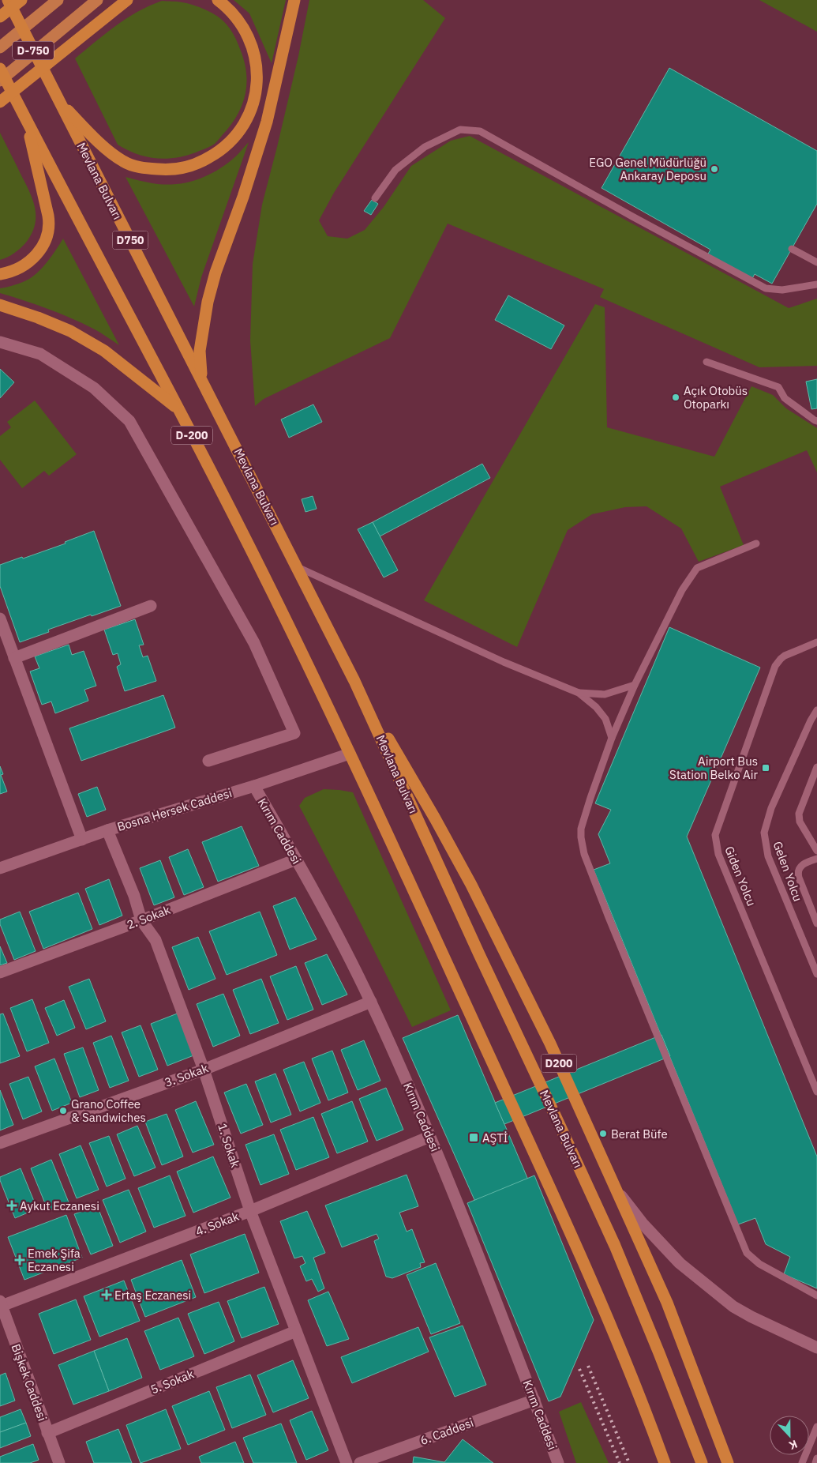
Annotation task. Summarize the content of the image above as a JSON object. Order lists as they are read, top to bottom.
{
  "streets": {
    "highway": [
      "D-750",
      "Mevlana Bulvarı",
      "D750",
      "D-200",
      "D200"
    ],
    "street": [
      "Bosna Hersek Caddesi",
      "Kırım Caddesi",
      "2. Sokak",
      "3. Sokak",
      "1. Sokak",
      "4. Sokak",
      "5. Sokak",
      "Bişkek Caddesi",
      "6. Caddesi"
    ],
    "lane": ["Gelen Yolcu", "Giden Yolcu"]
  },
  "crossings": [
    ["D-750", "Mevlana Bulvarı"],
    ["Mevlana Bulvarı", "D-200"],
    ["Mevlana Bulvarı", "D200"],
    ["D-200", "Bosna Hersek Caddesi"],
    ["Bosna Hersek Caddesi", "Kırım Caddesi"],
    ["Bosna Hersek Caddesi", "1. Sokak"],
    ["Kırım Caddesi", "2. Sokak"],
    ["Kırım Caddesi", "3. Sokak"],
    ["Kırım Caddesi", "4. Sokak"],
    ["Kırım Caddesi", "6. Caddesi"],
    ["2. Sokak", "1. Sokak"],
    ["3. Sokak", "1. Sokak"],
    ["1. Sokak", "4. Sokak"],
    ["1. Sokak", "5. Sokak"],
    ["4. Sokak", "Bişkek Caddesi"],
    ["5. Sokak", "Bişkek Caddesi"]
  ],
  "places": {
    "other": [
      "EGO Genel Müdürlüğü Ankaray Deposu",
      "Açık Otobüs Otoparkı",
      "Grano Coffee & Sandwiches",
      "Berat Büfe"
    ],
    "transit": ["Airport Bus Station Belko Air", "AŞTİ"],
    "health": ["Aykut Eczanesi", "Emek Şifa Eczanesi", "Ertaş Eczanesi"]
  },
  "north": "bottom"
}
